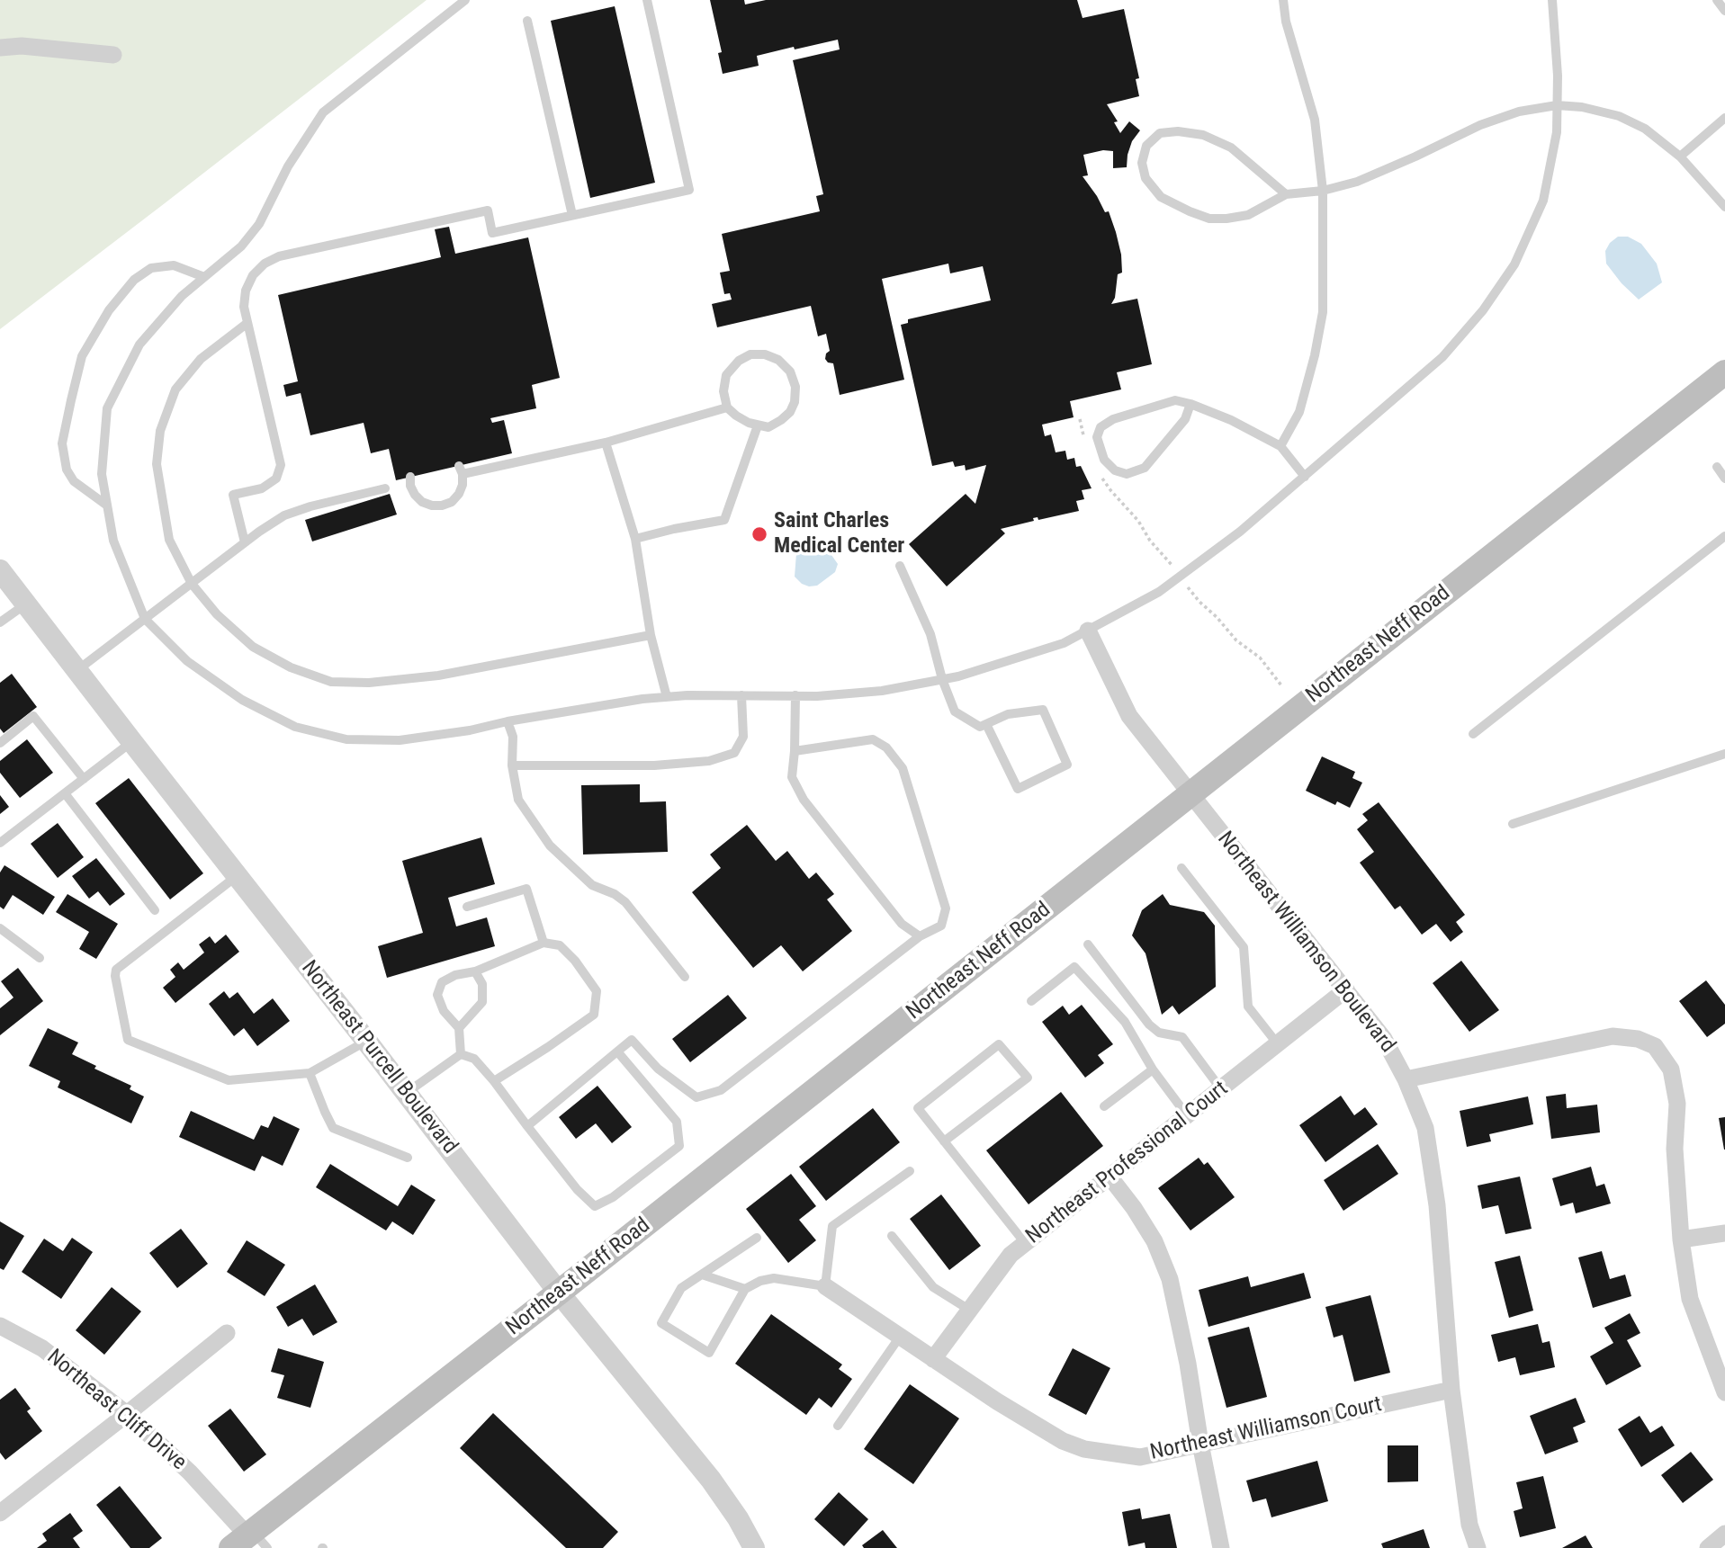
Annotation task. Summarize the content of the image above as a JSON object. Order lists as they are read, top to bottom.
{
  "streets": {
    "main road": ["Northeast Neff Road"],
    "street": [
      "Northeast Williamson Boulevard",
      "Northeast Purcell Boulevard",
      "Northeast Professional Court",
      "Northeast Cliff Drive",
      "Northeast Williamson Court"
    ]
  },
  "crossings": [
    ["Northeast Neff Road", "Northeast Williamson Boulevard"],
    ["Northeast Neff Road", "Northeast Purcell Boulevard"],
    ["Northeast Neff Road", "Northeast Cliff Drive"],
    ["Northeast Williamson Boulevard", "Northeast Professional Court"],
    ["Northeast Williamson Boulevard", "Northeast Williamson Court"],
    ["Northeast Professional Court", "Northeast Williamson Court"]
  ],
  "places": ["Saint Charles Medical Center"]
}
